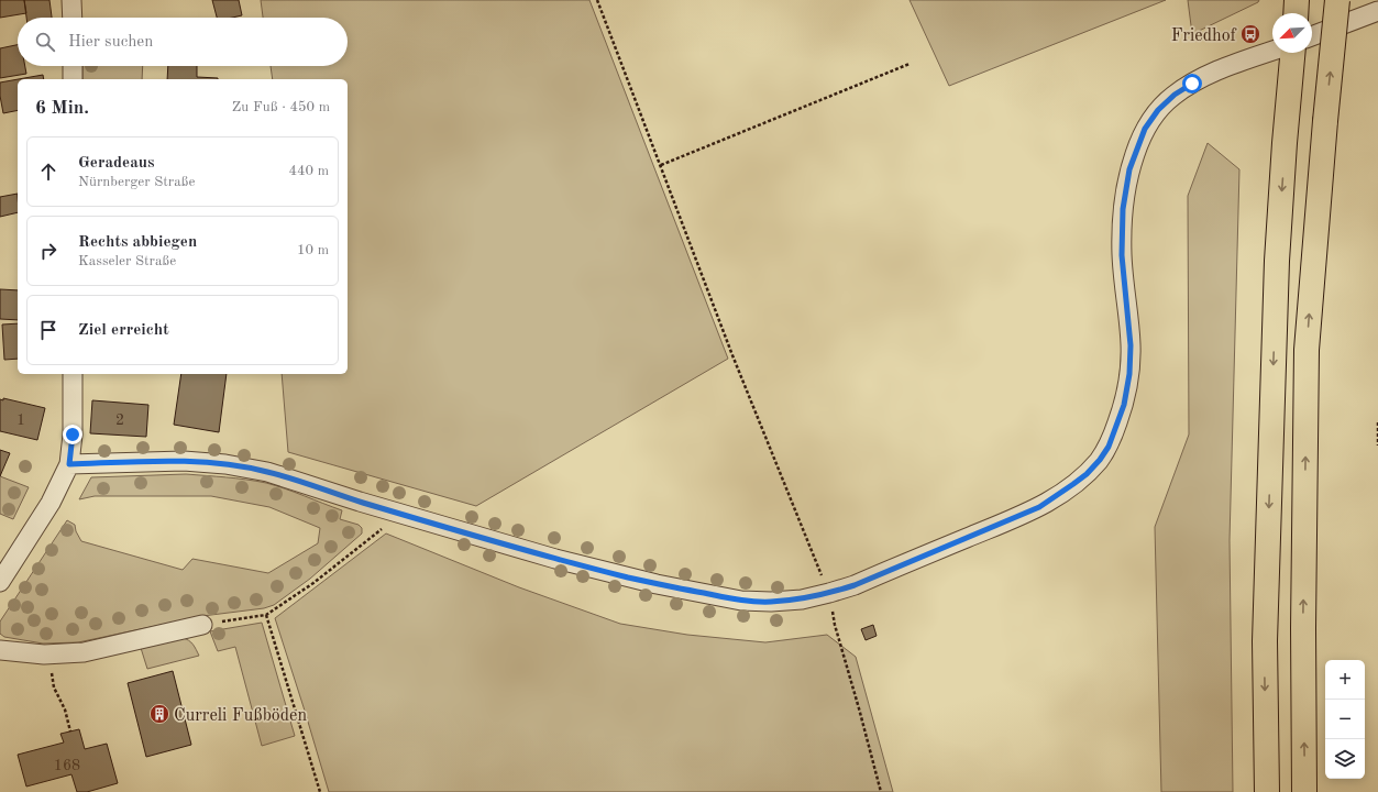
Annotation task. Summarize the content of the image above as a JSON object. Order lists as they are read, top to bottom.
{
  "places": {
    "bus stop": ["Friedhof"],
    "building": ["Curreli Fußböden"]
  },
  "house_numbers": ["1", "2", "168"],
  "north": "bottom left",
  "page": {
    "search": "Hier suchen",
    "heading": ["6 Min.", "Zu Fuß · 450 m"],
    "list": [
      ["Geradeaus", "Nürnberger Straße", "440 m"],
      ["Rechts abbiegen", "Kasseler Straße", "10 m"],
      "Ziel erreicht"
    ],
    "map_buttons": ["+", "−"]
  }
}
